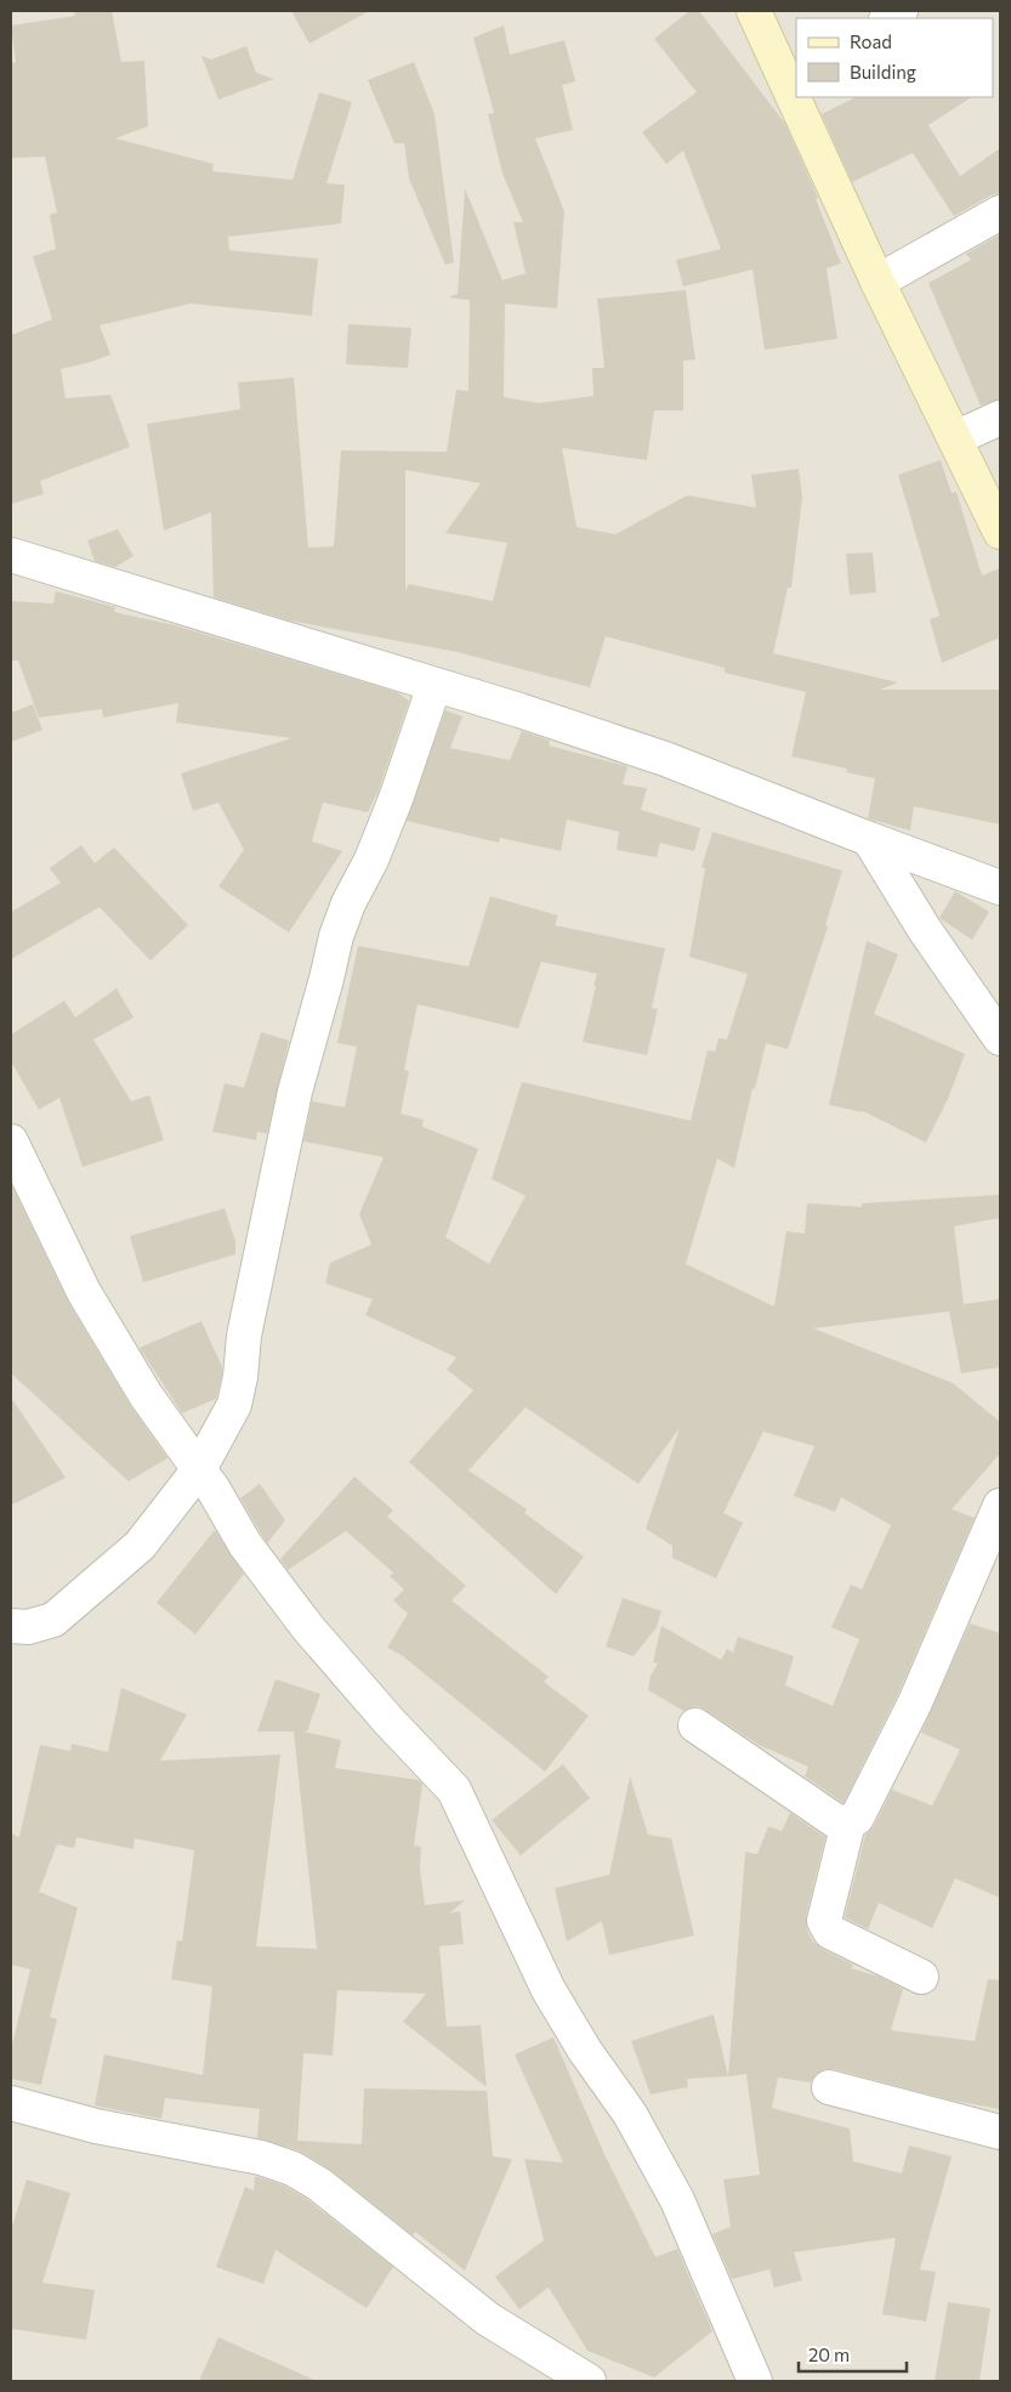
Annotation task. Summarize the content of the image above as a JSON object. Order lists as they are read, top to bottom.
{
  "legend": ["Road", "Building"],
  "scale_bar": "20 m"
}
